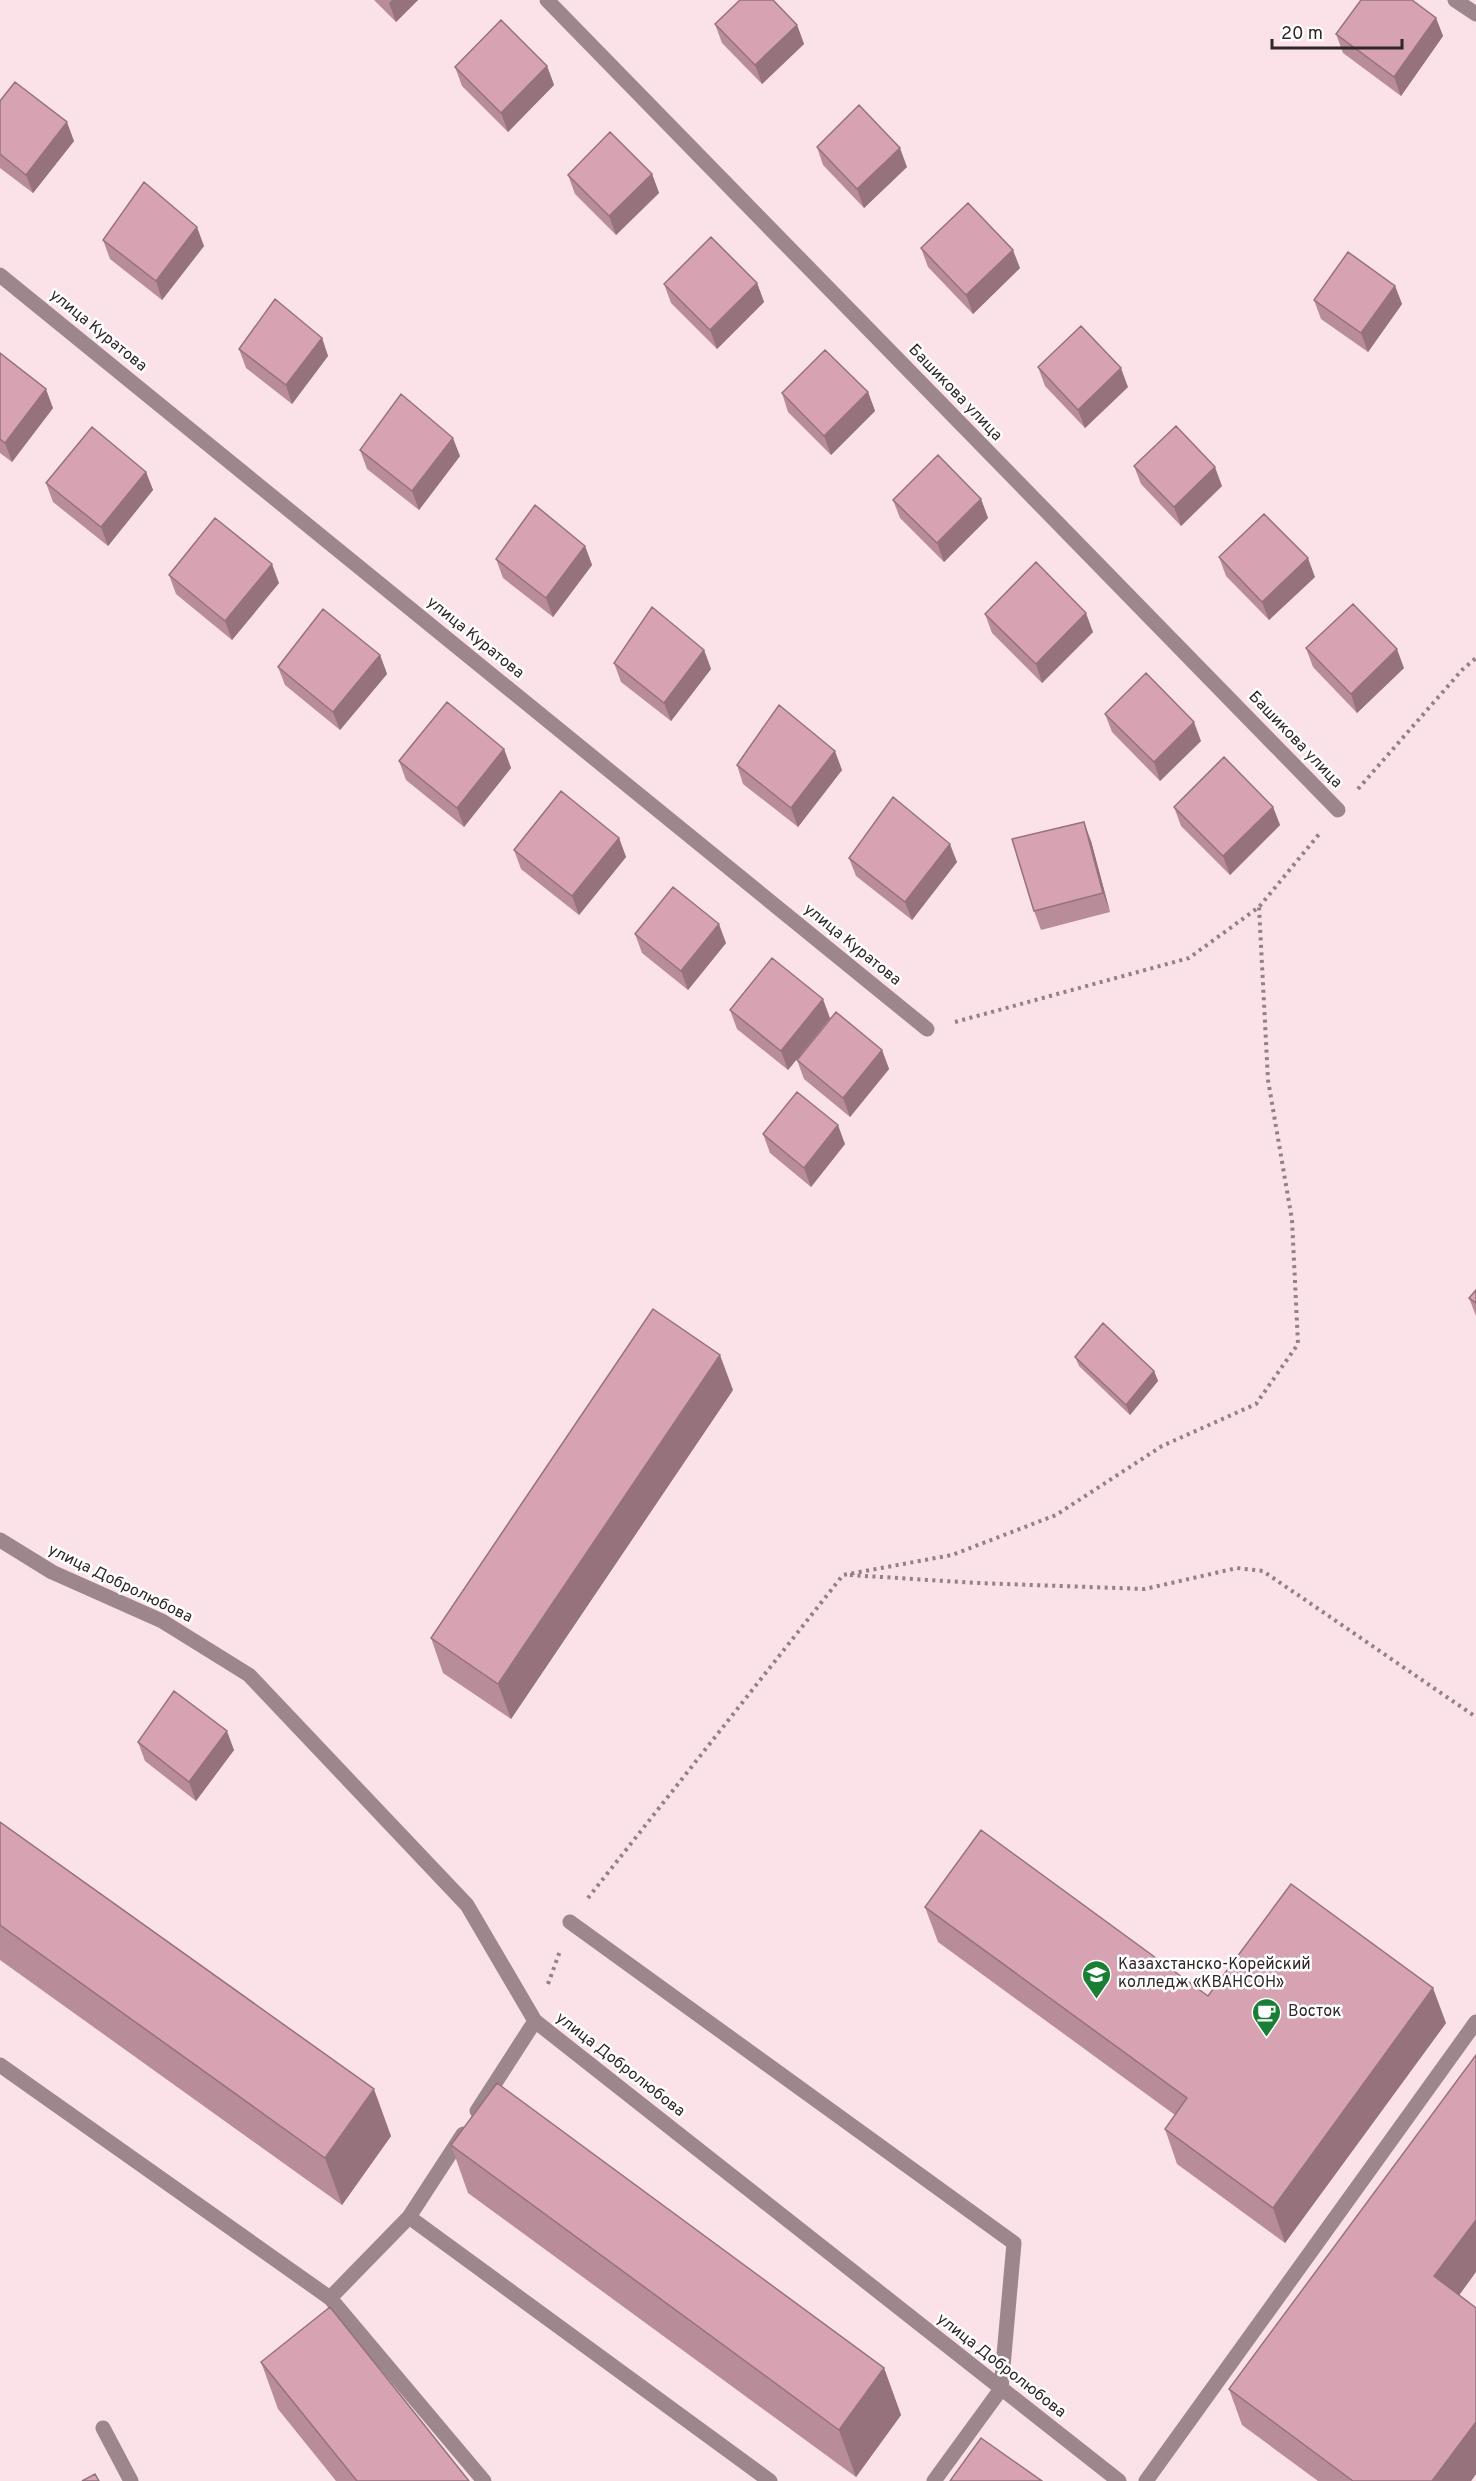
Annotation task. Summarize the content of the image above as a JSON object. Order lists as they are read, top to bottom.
{
  "streets": {
    "street": ["улица Куратова", "Башикова улица", "улица Добролюбова"]
  },
  "places": {
    "school or university": ["Казахстанско-Корейский колледж «КВАНСОН»"],
    "cafe": ["Восток"]
  },
  "scale_bar": "20 m"
}
